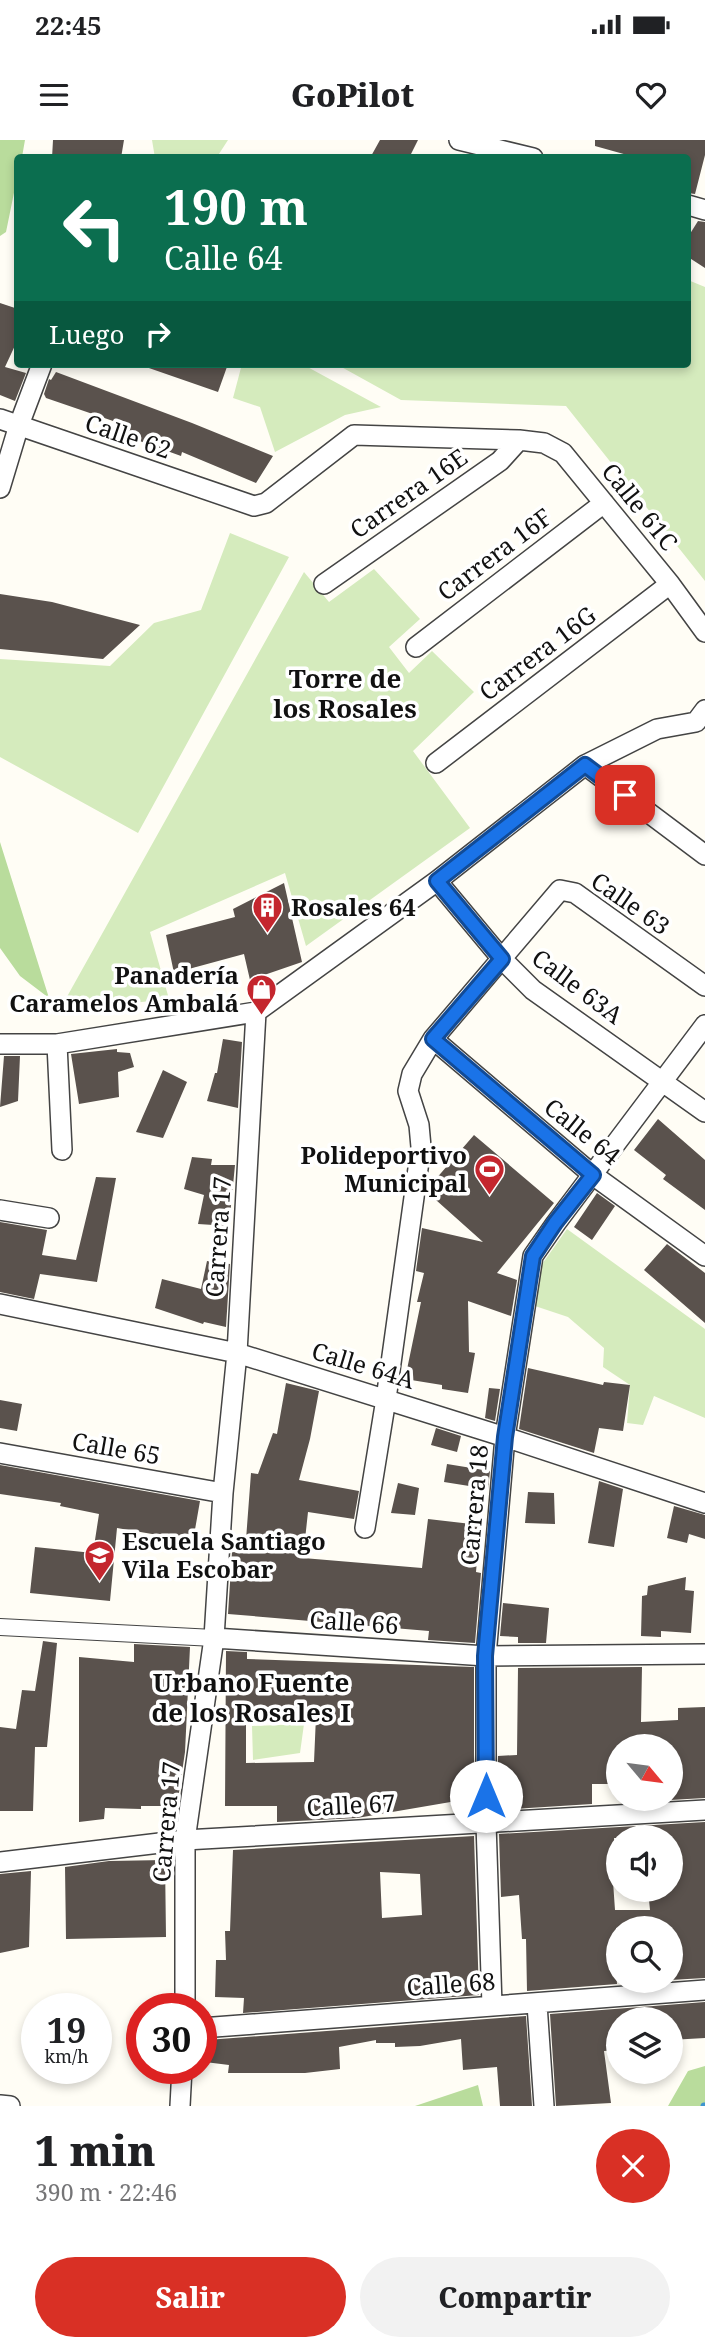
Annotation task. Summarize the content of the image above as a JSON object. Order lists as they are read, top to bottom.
{
  "streets": {
    "street": [
      "Calle 62",
      "Carrera 16E",
      "Calle 61C",
      "Carrera 16F",
      "Carrera 16G",
      "Calle 63",
      "Calle 63A",
      "Calle 64",
      "Carrera 17",
      "Calle 64A",
      "Calle 65",
      "Carrera 18",
      "Calle 66",
      "Calle 67",
      "Calle 68"
    ]
  },
  "crossings": [
    ["Calle 62", "Calle 61C"],
    ["Carrera 16E", "Calle 61C"],
    ["Calle 61C", "Carrera 16F"],
    ["Calle 61C", "Carrera 16G"],
    ["Calle 63", "Calle 63A"],
    ["Calle 63A", "Carrera 18"],
    ["Calle 64", "Carrera 18"],
    ["Carrera 17", "Calle 64A"],
    ["Carrera 17", "Calle 65"],
    ["Carrera 17", "Calle 66"],
    ["Carrera 17", "Calle 67"],
    ["Calle 64A", "Carrera 18"],
    ["Carrera 18", "Calle 66"],
    ["Carrera 18", "Calle 67"],
    ["Carrera 18", "Calle 68"]
  ],
  "districts": ["Torre de los Rosales", "Urbano Fuente de los Rosales I"],
  "places": {
    "building": ["Rosales 64"],
    "shop": ["Panadería Caramelos Ambalá"],
    "sports": ["Polideportivo Municipal"],
    "school or university": ["Escuela Santiago Vila Escobar"]
  },
  "north": "bottom right",
  "page": {
    "status": "22:45",
    "header": "GoPilot",
    "turn": ["190 m", "Calle 64"],
    "then": "Luego",
    "speed": "19 km/h",
    "limit": "30",
    "heading": ["1 min", "390 m · 22:46"],
    "buttons": ["Salir", "Compartir"]
  }
}
